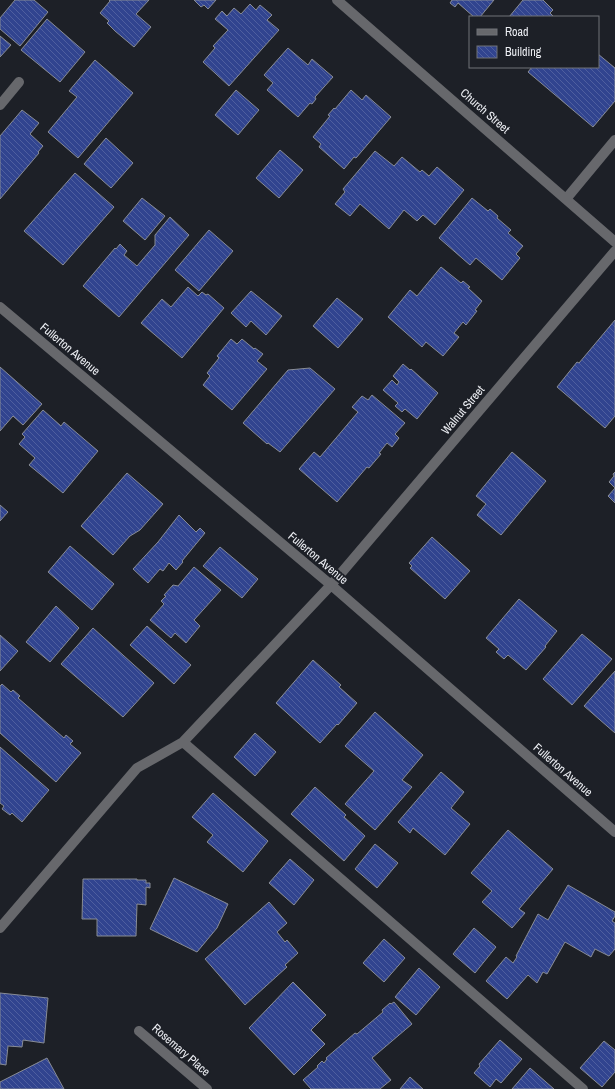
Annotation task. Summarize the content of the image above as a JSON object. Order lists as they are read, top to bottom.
{
  "streets": {
    "street": [
      "Church Street",
      "Fullerton Avenue",
      "Walnut Street",
      "Rosemary Place"
    ]
  },
  "crossings": [
    ["Fullerton Avenue", "Walnut Street"]
  ],
  "legend": ["Road", "Building"]
}
